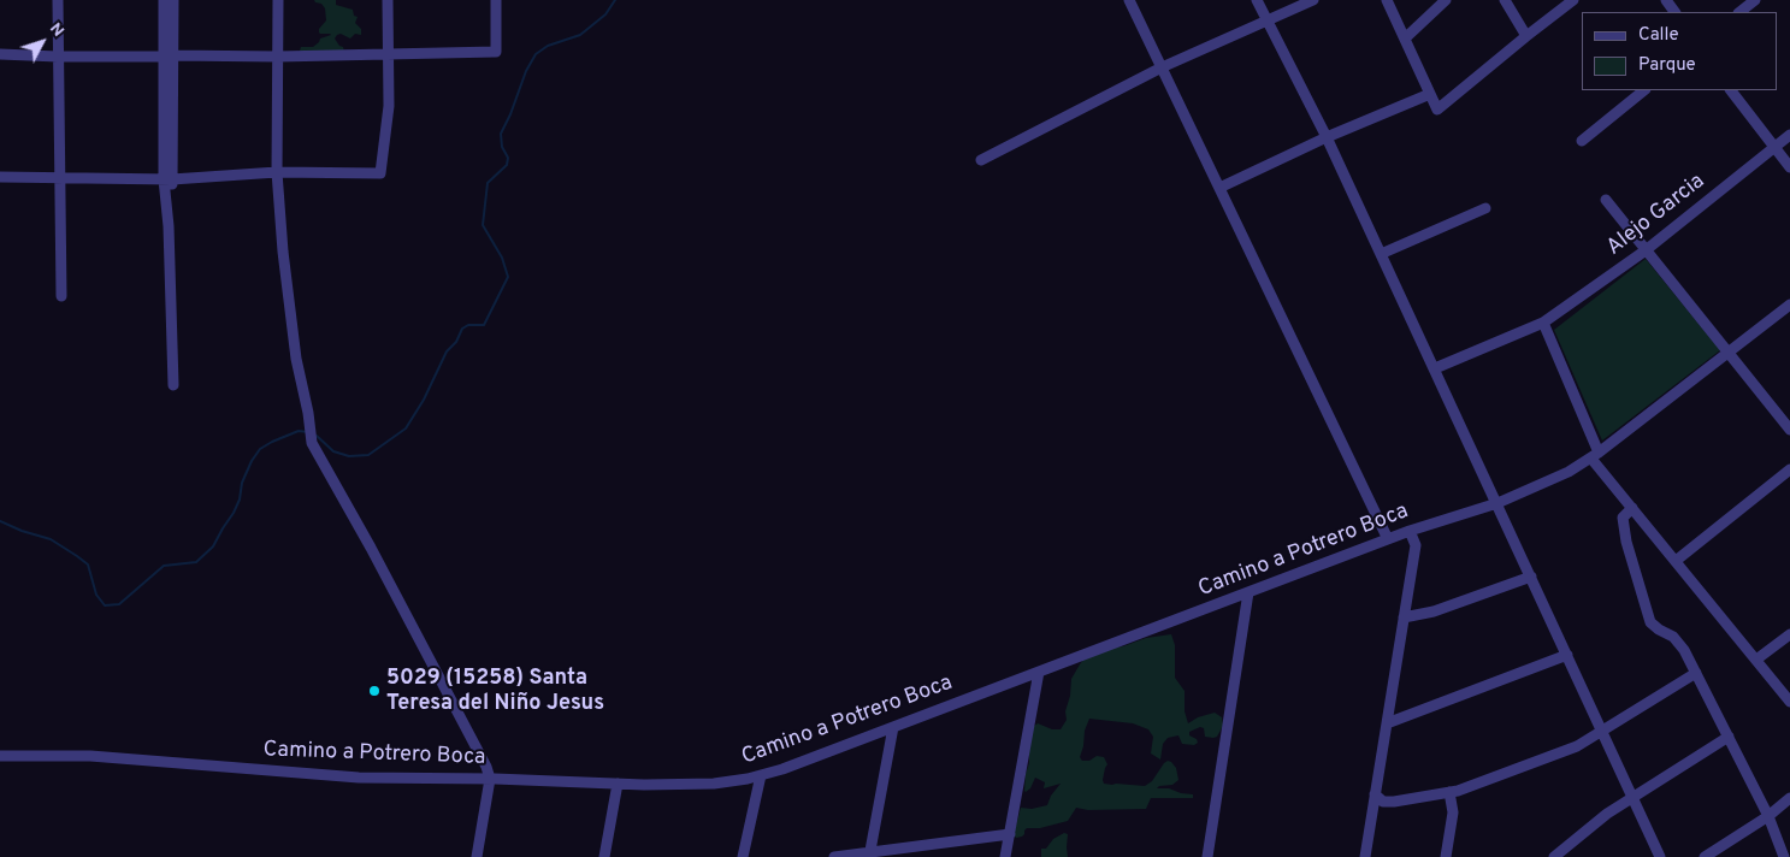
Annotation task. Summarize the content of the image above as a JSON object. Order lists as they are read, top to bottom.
{
  "streets": {
    "street": ["Alejo Garcia", "Camino a Potrero Boca"]
  },
  "places": ["5029 (15258) Santa Teresa del Niño Jesus"],
  "legend": ["Calle", "Parque"],
  "north": "top right"
}
